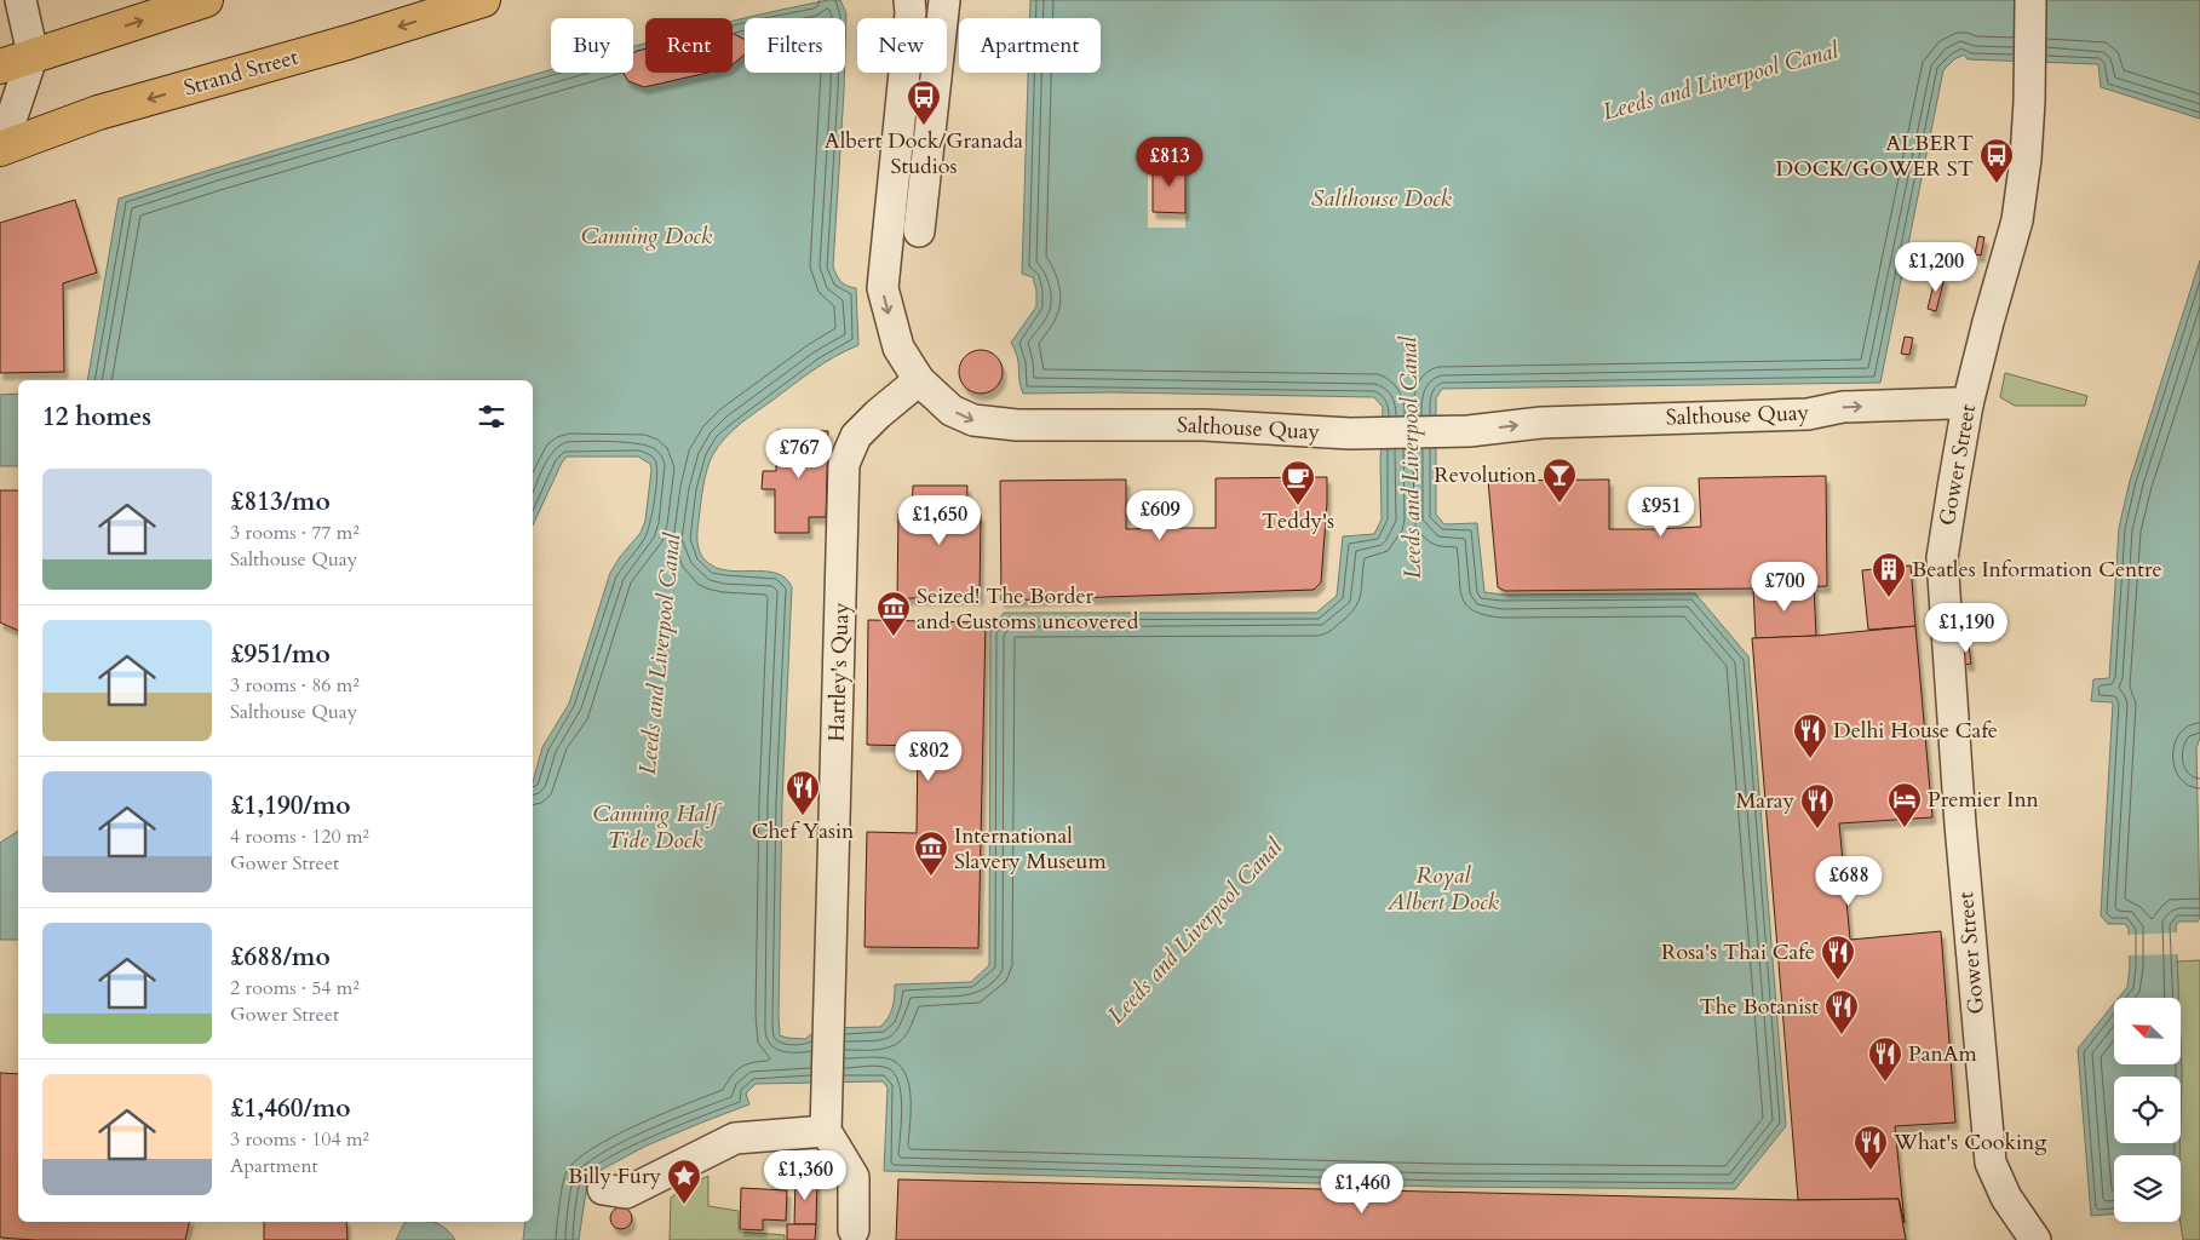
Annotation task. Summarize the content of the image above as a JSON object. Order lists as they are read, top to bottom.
{
  "streets": {
    "highway": ["Strand Street"],
    "street": ["Salthouse Quay", "Gower Street", "Hartley's Quay"]
  },
  "crossings": [
    ["Salthouse Quay", "Gower Street"],
    ["Salthouse Quay", "Hartley's Quay"]
  ],
  "water": [
    "Leeds and Liverpool Canal",
    "Salthouse Dock",
    "Canning Dock",
    "Canning Half Tide Dock",
    "Royal Albert Dock"
  ],
  "places": {
    "bus stop": ["Albert Dock/Granada Studios", "ALBERT DOCK/GOWER ST"],
    "bar": ["Revolution"],
    "cafe": ["Teddy's"],
    "building": ["Beatles Information Centre"],
    "museum": ["Seized! The Border and Customs uncovered", "International Slavery Museum"],
    "restaurant": [
      "Delhi House Cafe",
      "Chef Yasin",
      "Maray",
      "Rosa's Thai Cafe",
      "The Botanist",
      "PanAm",
      "What's Cooking"
    ],
    "hotel": ["Premier Inn"],
    "place": ["Billy Fury"]
  },
  "north": "top left",
  "page": {
    "chip": [
      "Buy",
      "Rent",
      "Filters",
      "New",
      "Apartment"
    ],
    "price": [
      "£813",
      "£1,200",
      "£767",
      "£951",
      "£609",
      "£1,650",
      "£700",
      "£1,190",
      "£802",
      "£688",
      "£1,360",
      "£1,460"
    ],
    "heading": "12 homes",
    "list": [
      {
        "name": "£813/mo",
        "note": "3 rooms · 77 m² · Salthouse Quay"
      },
      {
        "name": "£951/mo",
        "note": "3 rooms · 86 m² · Salthouse Quay"
      },
      {
        "name": "£1,190/mo",
        "note": "4 rooms · 120 m² · Gower Street"
      },
      {
        "name": "£688/mo",
        "note": "2 rooms · 54 m² · Gower Street"
      },
      {
        "name": "£1,460/mo",
        "note": "3 rooms · 104 m² · Apartment"
      }
    ]
  }
}
